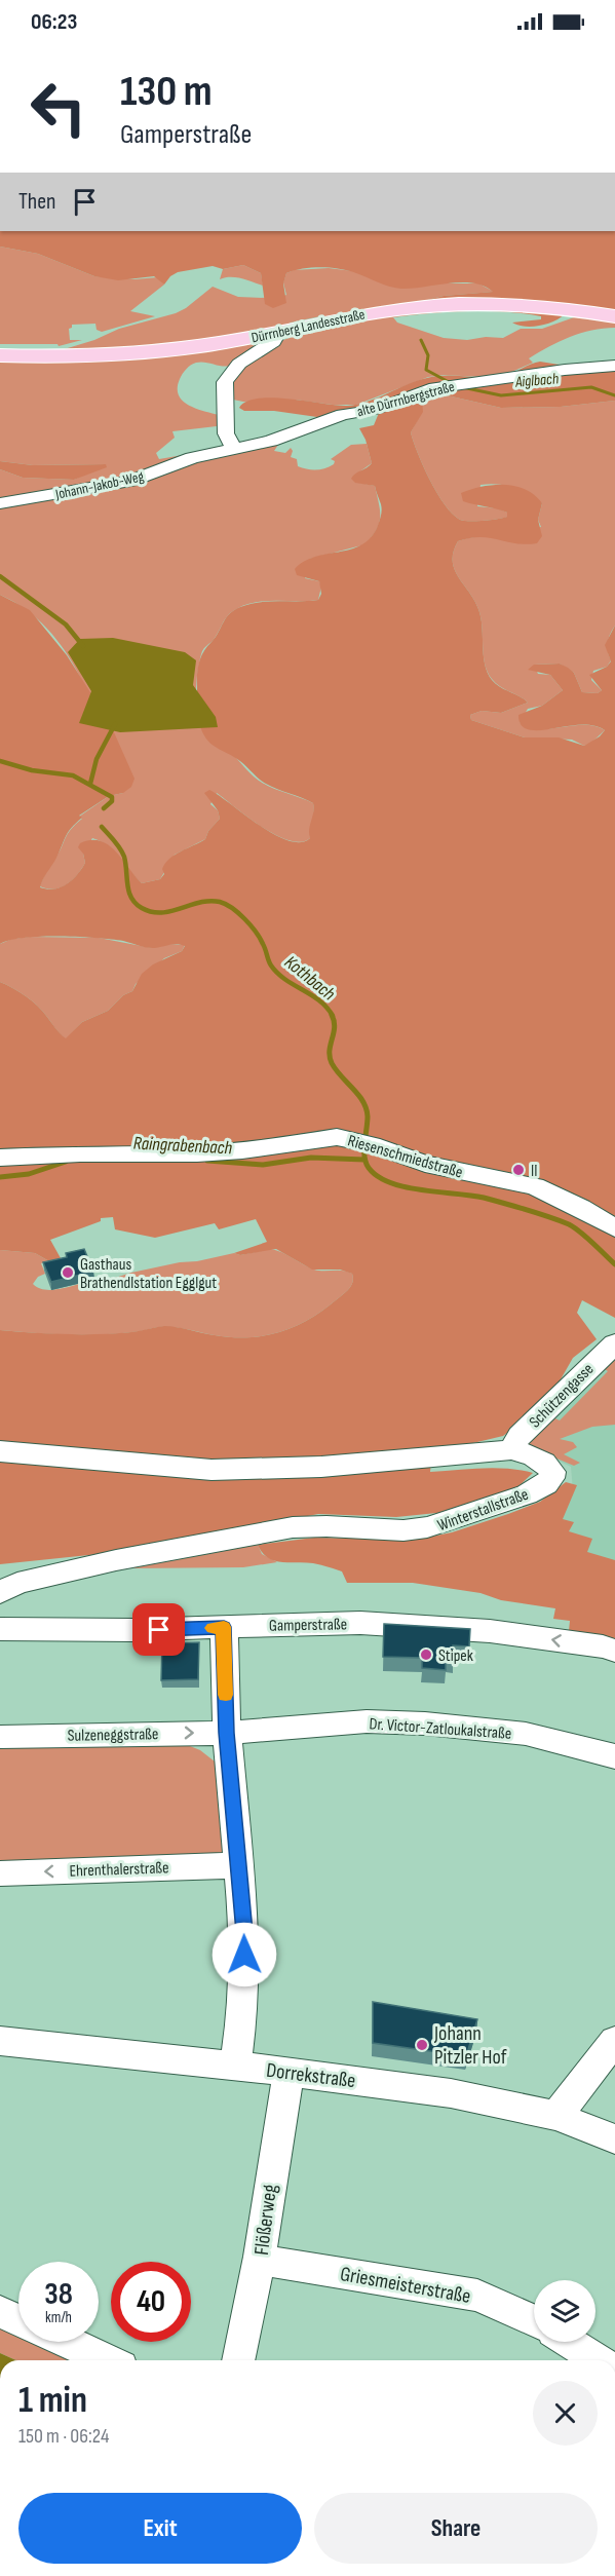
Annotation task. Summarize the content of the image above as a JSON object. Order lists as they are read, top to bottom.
{
  "streets": {
    "main road": ["Dürrnberg Landesstraße"],
    "street": [
      "alte Dürrnbergstraße",
      "Johann-Jakob-Weg",
      "Riesenschmiedstraße",
      "Schützengasse",
      "Winterstallstraße",
      "Gamperstraße",
      "Dr. Victor-Zatloukalstraße",
      "Sulzeneggstraße",
      "Ehrenthalerstraße",
      "Dorrekstraße",
      "Flößerweg",
      "Griesmeisterstraße"
    ]
  },
  "crossings": [
    ["alte Dürrnbergstraße", "Johann-Jakob-Weg"],
    ["Schützengasse", "Winterstallstraße"],
    ["Dr. Victor-Zatloukalstraße", "Sulzeneggstraße"],
    ["Dorrekstraße", "Flößerweg"],
    ["Flößerweg", "Griesmeisterstraße"]
  ],
  "one_way": ["Gamperstraße", "Sulzeneggstraße", "Ehrenthalerstraße"],
  "water": ["Aiglbach", "Kothbach", "Raingrabenbach"],
  "places": [
    "II",
    "Gasthaus Brathendlstation Egglgut",
    "Stipek",
    "Johann Pitzler Hof"
  ],
  "page": {
    "status": "06:23",
    "turn": ["130 m", "Gamperstraße"],
    "then": "Then",
    "speed": "38 km/h",
    "limit": "40",
    "heading": ["1 min", "150 m · 06:24"],
    "buttons": ["Exit", "Share"]
  }
}
